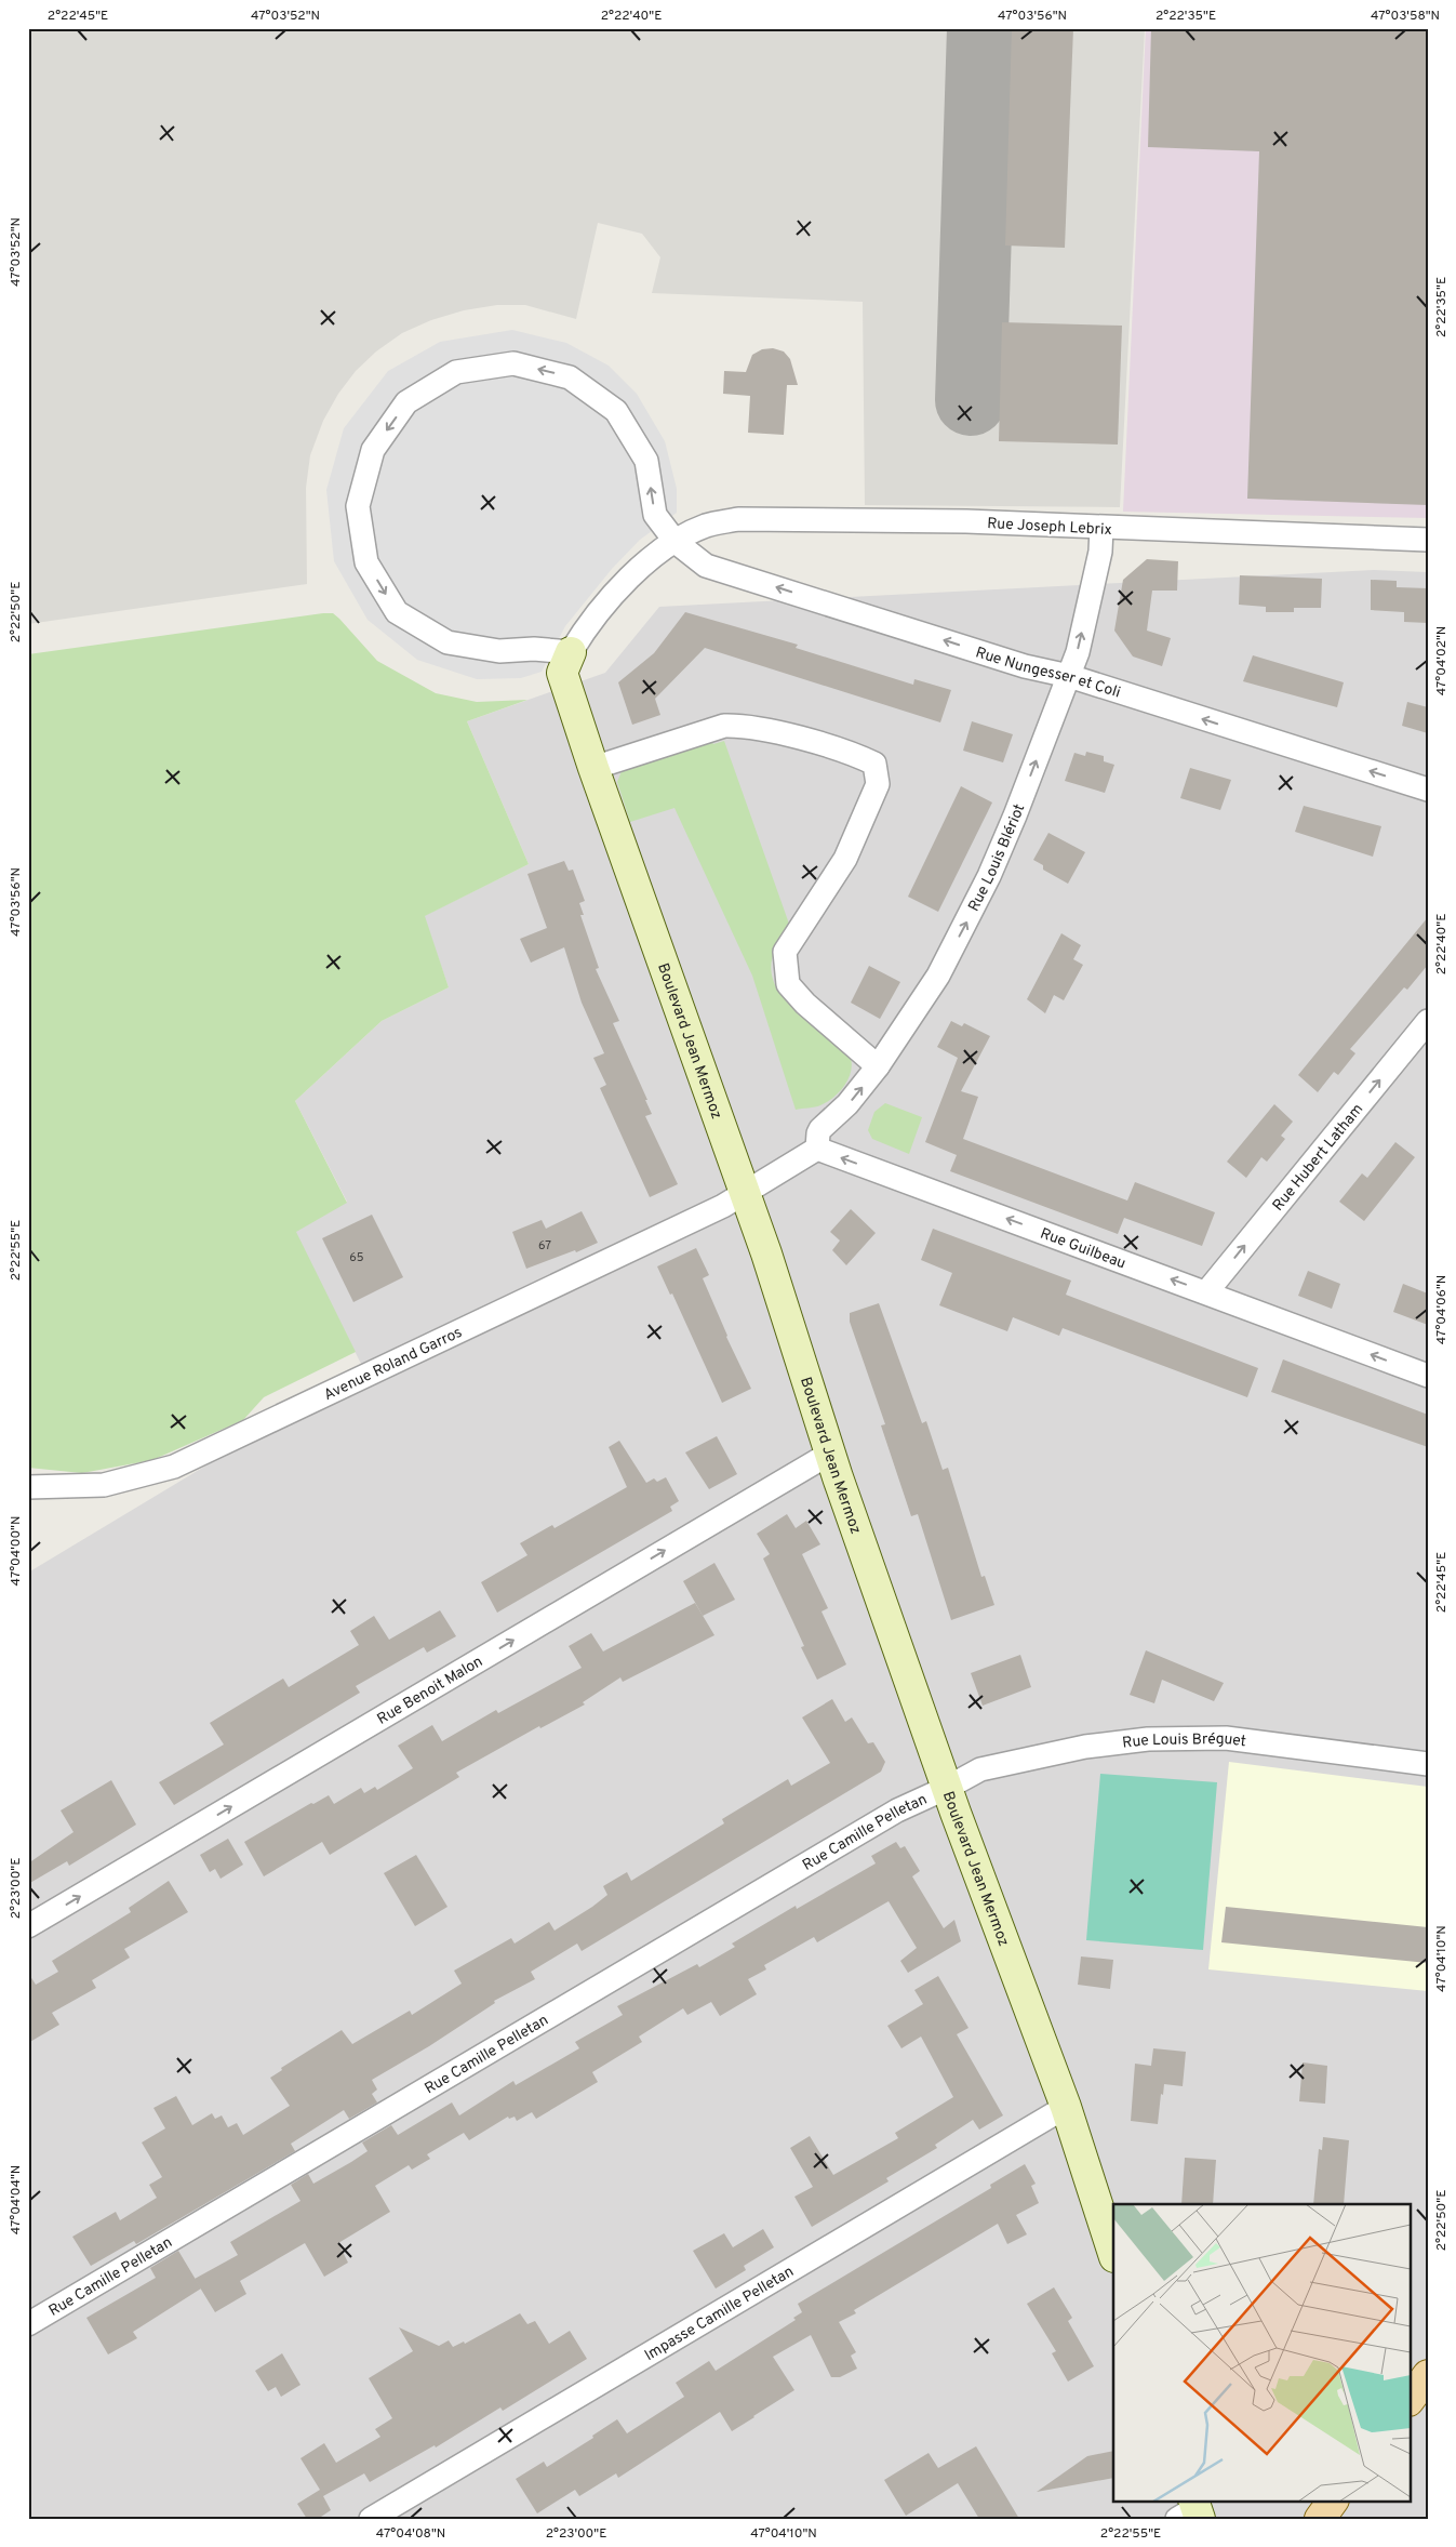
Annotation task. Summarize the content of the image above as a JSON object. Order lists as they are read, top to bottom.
{
  "streets": {
    "street": [
      "Rue Joseph Lebrix",
      "Rue Nungesser et Coli",
      "Rue Louis Blériot",
      "Boulevard Jean Mermoz",
      "Rue Hubert Latham",
      "Rue Guilbeau",
      "Avenue Roland Garros",
      "Rue Benoit Malon",
      "Rue Louis Bréguet",
      "Rue Camille Pelletan",
      "Impasse Camille Pelletan"
    ]
  },
  "crossings": [
    ["Rue Joseph Lebrix", "Rue Nungesser et Coli"],
    ["Rue Joseph Lebrix", "Rue Louis Blériot"],
    ["Rue Joseph Lebrix", "Boulevard Jean Mermoz"],
    ["Rue Nungesser et Coli", "Rue Louis Blériot"],
    ["Rue Nungesser et Coli", "Boulevard Jean Mermoz"],
    ["Rue Louis Blériot", "Rue Guilbeau"],
    ["Boulevard Jean Mermoz", "Avenue Roland Garros"],
    ["Boulevard Jean Mermoz", "Rue Benoit Malon"],
    ["Boulevard Jean Mermoz", "Rue Louis Bréguet"],
    ["Boulevard Jean Mermoz", "Rue Camille Pelletan"],
    ["Boulevard Jean Mermoz", "Impasse Camille Pelletan"],
    ["Rue Hubert Latham", "Rue Guilbeau"],
    ["Rue Louis Bréguet", "Rue Camille Pelletan"]
  ],
  "one_way": [
    "Rue Louis Blériot",
    "Rue Hubert Latham",
    "Rue Guilbeau",
    "Rue Benoit Malon"
  ],
  "house_numbers": ["67", "65"],
  "coordinates": [
    "2°22'45\"E",
    "47°03'52\"N",
    "2°22'40\"E",
    "47°03'56\"N",
    "2°22'35\"E",
    "47°03'58\"N",
    "2°22'50\"E",
    "47°04'02\"N",
    "2°22'55\"E",
    "47°04'06\"N",
    "47°04'00\"N",
    "2°23'00\"E",
    "47°04'10\"N",
    "47°04'04\"N",
    "47°04'08\"N"
  ]
}
